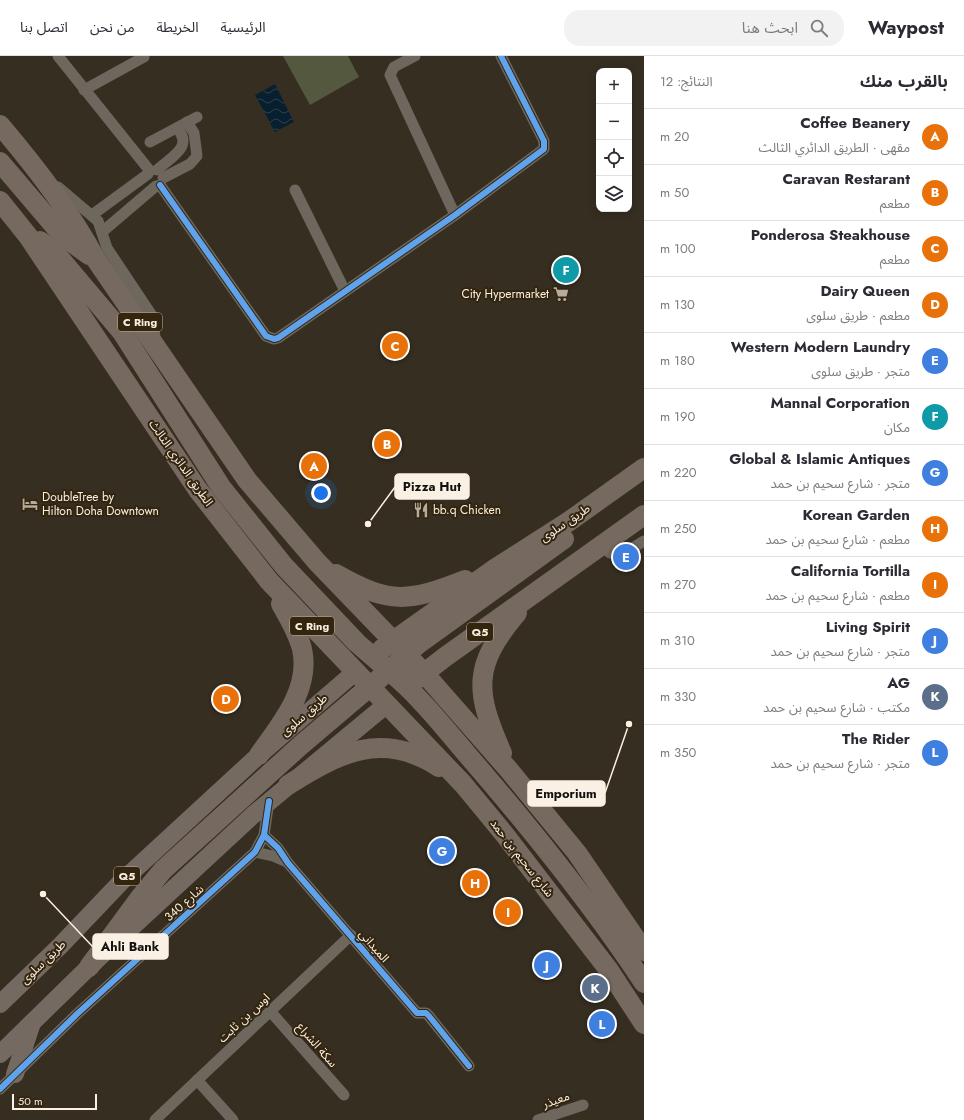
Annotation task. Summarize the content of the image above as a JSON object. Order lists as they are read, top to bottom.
{
  "streets": {
    "highway": [
      "C Ring",
      "الطريق الدائري الثالث",
      "طريق سلوى",
      "Q5",
      "شارع سحيم بن حمد"
    ],
    "street": [
      "شارع 340",
      "الميداني",
      "اوس بن ثابت",
      "سكة الشراع",
      "معيذر"
    ]
  },
  "crossings": [
    ["C Ring", "طريق سلوى"],
    ["C Ring", "Q5"],
    ["الطريق الدائري الثالث", "طريق سلوى"],
    ["الطريق الدائري الثالث", "Q5"],
    ["الطريق الدائري الثالث", "شارع سحيم بن حمد"],
    ["Q5", "شارع سحيم بن حمد"],
    ["Q5", "شارع 340"],
    ["شارع 340", "الميداني"],
    ["الميداني", "اوس بن ثابت"],
    ["اوس بن ثابت", "سكة الشراع"]
  ],
  "places": {
    "supermarket": ["City Hypermarket"],
    "hotel": ["DoubleTree by Hilton Doha Downtown"],
    "restaurant": ["bb.q Chicken"],
    "other": ["Pizza Hut", "Emporium", "Ahli Bank"]
  },
  "scale_bar": "50 m",
  "page": {
    "header": "Waypost",
    "search": "ابحث هنا",
    "nav": [
      "الرئيسية",
      "الخريطة",
      "من نحن",
      "اتصل بنا"
    ],
    "heading": ["بالقرب منك", "النتائج: 12"],
    "map_buttons": ["+", "−"],
    "list": [
      {
        "mark": "A",
        "name": "Coffee Beanery",
        "note": "مقهى · الطريق الدائري الثالث",
        "value": "20 m"
      },
      {
        "mark": "B",
        "name": "Caravan Restarant",
        "note": "مطعم",
        "value": "50 m"
      },
      {
        "mark": "C",
        "name": "Ponderosa Steakhouse",
        "note": "مطعم",
        "value": "100 m"
      },
      {
        "mark": "D",
        "name": "Dairy Queen",
        "note": "مطعم · طريق سلوى",
        "value": "130 m"
      },
      {
        "mark": "E",
        "name": "Western Modern Laundry",
        "note": "متجر · طريق سلوى",
        "value": "180 m"
      },
      {
        "mark": "F",
        "name": "Mannal Corporation",
        "note": "مكان",
        "value": "190 m"
      },
      {
        "mark": "G",
        "name": "Global & Islamic Antiques",
        "note": "متجر · شارع سحيم بن حمد",
        "value": "220 m"
      },
      {
        "mark": "H",
        "name": "Korean Garden",
        "note": "مطعم · شارع سحيم بن حمد",
        "value": "250 m"
      },
      {
        "mark": "I",
        "name": "California Tortilla",
        "note": "مطعم · شارع سحيم بن حمد",
        "value": "270 m"
      },
      {
        "mark": "J",
        "name": "Living Spirit",
        "note": "متجر · شارع سحيم بن حمد",
        "value": "310 m"
      },
      {
        "mark": "K",
        "name": "AG",
        "note": "مكتب · شارع سحيم بن حمد",
        "value": "330 m"
      },
      {
        "mark": "L",
        "name": "The Rider",
        "note": "متجر · شارع سحيم بن حمد",
        "value": "350 m"
      }
    ],
    "pins": [
      "F",
      "C",
      "B",
      "A",
      "E",
      "D",
      "G",
      "H",
      "I",
      "J",
      "K",
      "L"
    ],
    "scale": "50 m"
  }
}
